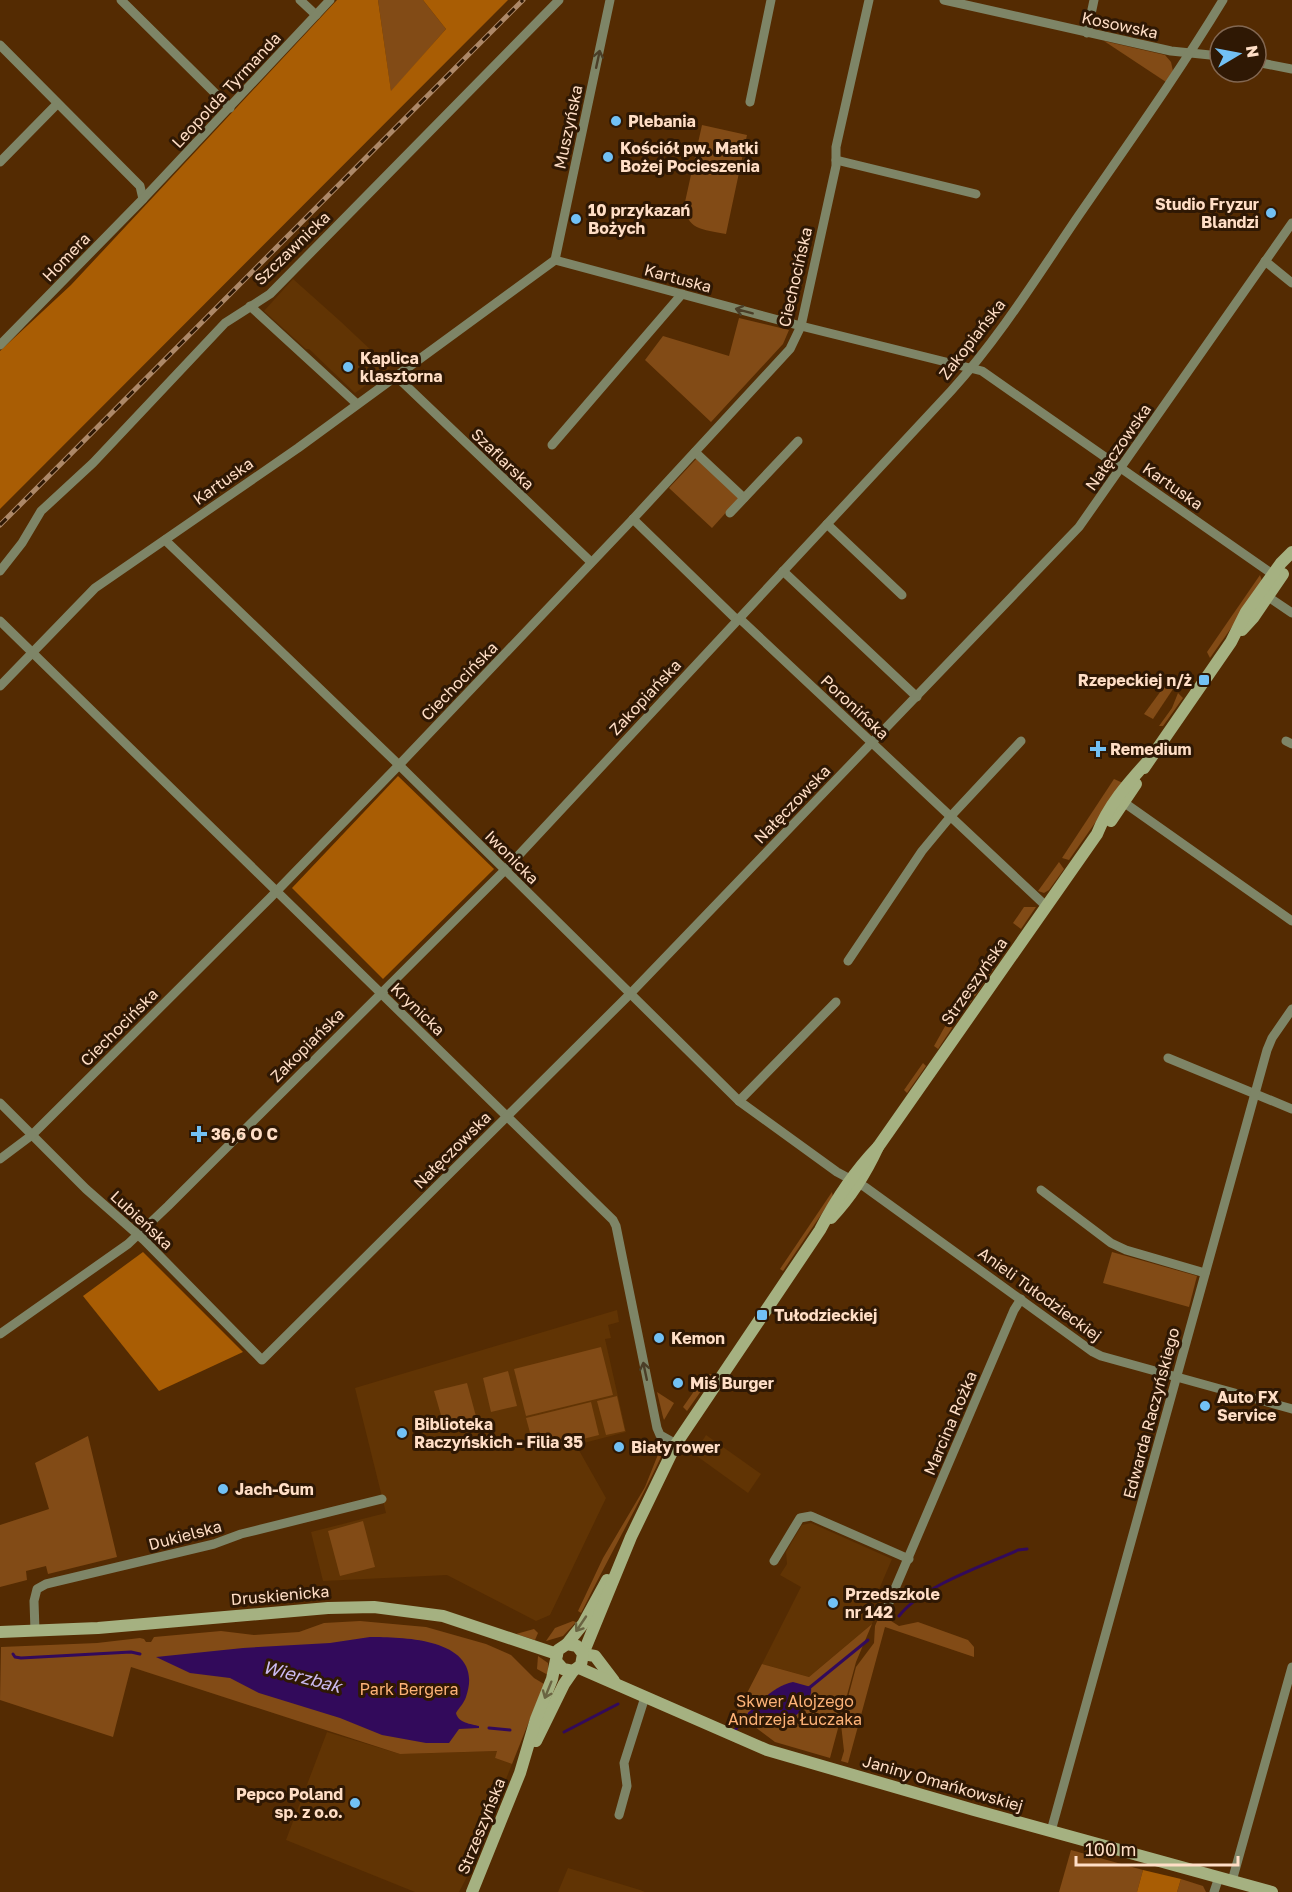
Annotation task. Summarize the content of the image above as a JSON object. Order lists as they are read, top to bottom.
{
  "streets": {
    "street": [
      "Kosowska",
      "Leopolda Tyrmanda",
      "Muszyńska",
      "Szczawnicka",
      "Homera",
      "Ciechocińska",
      "Kartuska",
      "Zakopiańska",
      "Nałęczowska",
      "Szaflarska",
      "Poronińska",
      "Iwonicka",
      "Strzeszyńska",
      "Krynicka",
      "Lubieńska",
      "Anieli Tułodzieckiej",
      "Edwarda Raczyńskiego",
      "Marcina Rożka",
      "Dukielska",
      "Druskienicka",
      "Janiny Omańkowskiej"
    ]
  },
  "crossings": [
    ["Kosowska", "Zakopiańska"],
    ["Leopolda Tyrmanda", "Homera"],
    ["Muszyńska", "Kartuska"],
    ["Ciechocińska", "Kartuska"],
    ["Ciechocińska", "Szaflarska"],
    ["Ciechocińska", "Poronińska"],
    ["Ciechocińska", "Iwonicka"],
    ["Ciechocińska", "Krynicka"],
    ["Ciechocińska", "Lubieńska"],
    ["Kartuska", "Zakopiańska"],
    ["Kartuska", "Nałęczowska"],
    ["Kartuska", "Szaflarska"],
    ["Kartuska", "Iwonicka"],
    ["Kartuska", "Strzeszyńska"],
    ["Kartuska", "Krynicka"],
    ["Zakopiańska", "Poronińska"],
    ["Zakopiańska", "Iwonicka"],
    ["Zakopiańska", "Krynicka"],
    ["Zakopiańska", "Lubieńska"],
    ["Nałęczowska", "Poronińska"],
    ["Nałęczowska", "Iwonicka"],
    ["Nałęczowska", "Krynicka"],
    ["Nałęczowska", "Lubieńska"],
    ["Poronińska", "Strzeszyńska"],
    ["Iwonicka", "Strzeszyńska"],
    ["Iwonicka", "Anieli Tułodzieckiej"],
    ["Strzeszyńska", "Krynicka"],
    ["Strzeszyńska", "Anieli Tułodzieckiej"],
    ["Strzeszyńska", "Druskienicka"],
    ["Strzeszyńska", "Janiny Omańkowskiej"],
    ["Anieli Tułodzieckiej", "Edwarda Raczyńskiego"],
    ["Anieli Tułodzieckiej", "Marcina Rożka"],
    ["Edwarda Raczyńskiego", "Janiny Omańkowskiej"],
    ["Dukielska", "Druskienicka"],
    ["Druskienicka", "Janiny Omańkowskiej"]
  ],
  "one_way": ["Muszyńska"],
  "water": ["Wierzbak"],
  "parks": ["Park Bergera", "Skwer Alojzego Andrzeja Łuczaka"],
  "places": {
    "other": [
      "Plebania",
      "Kościół pw. Matki Bożej Pocieszenia",
      "Studio Fryzur Blandzi",
      "10 przykazań Bożych",
      "Kaplica klasztorna",
      "Kemon",
      "Miś Burger",
      "Auto FX Service",
      "Biblioteka Raczyńskich - Filia 35",
      "Biały rower",
      "Jach-Gum",
      "Przedszkole nr 142",
      "Pepco Poland sp. z o.o."
    ],
    "transit": ["Rzepeckiej n/ż", "Tułodzieckiej"],
    "health": ["Remedium", "36,6 O C"]
  },
  "scale_bar": "100 m",
  "north": "right"
}
